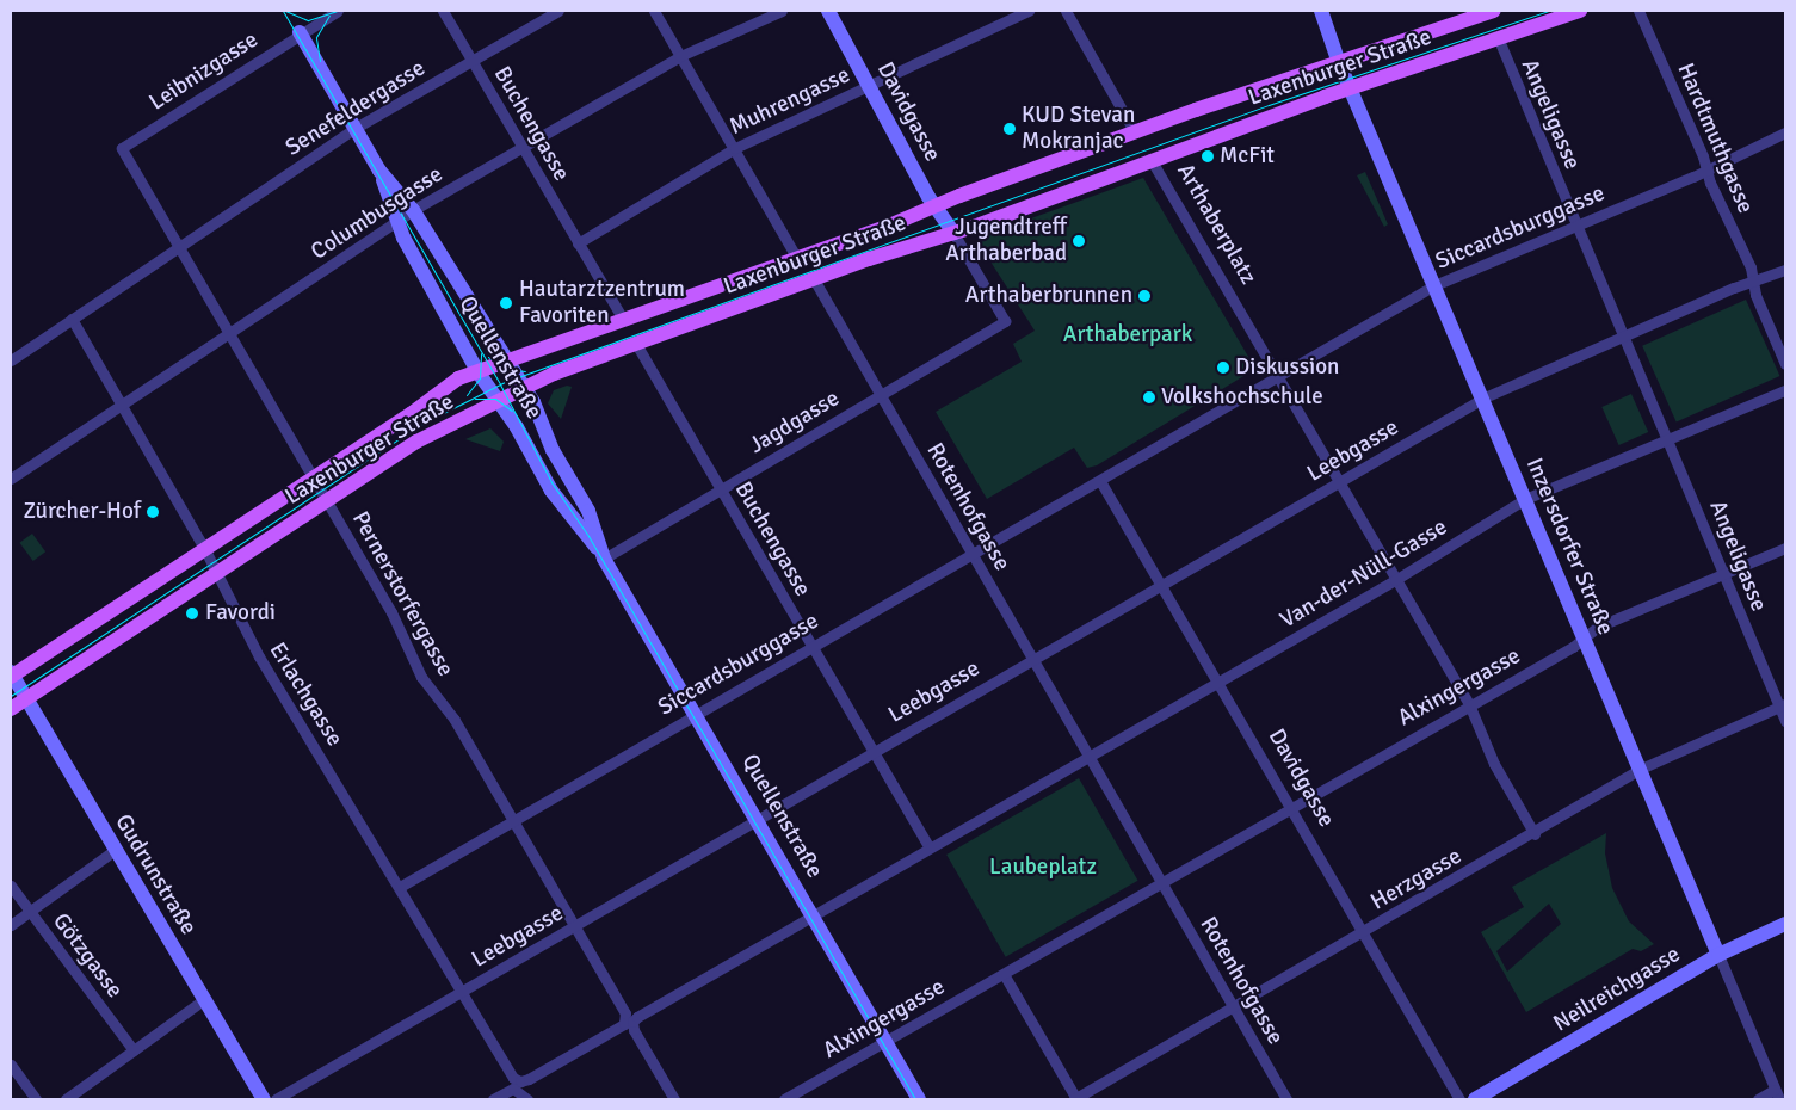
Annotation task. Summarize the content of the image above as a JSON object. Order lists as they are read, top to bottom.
{
  "streets": {
    "main road": ["Laxenburger Straße", "Arthaberplatz"],
    "street": [
      "Leibnizgasse",
      "Muhrengasse",
      "Senefeldergasse",
      "Davidgasse",
      "Angeligasse",
      "Buchengasse",
      "Hardtmuthgasse",
      "Columbusgasse",
      "Siccardsburggasse",
      "Quellenstraße",
      "Jagdgasse",
      "Leebgasse",
      "Rotenhofgasse",
      "Inzersdorfer Straße",
      "Van-der-Nüll-Gasse",
      "Pernerstorfergasse",
      "Alxingergasse",
      "Erlachgasse",
      "Gudrunstraße",
      "Herzgasse",
      "Götzgasse",
      "Neilreichgasse"
    ]
  },
  "crossings": [
    ["Laxenburger Straße", "Davidgasse"],
    ["Laxenburger Straße", "Angeligasse"],
    ["Laxenburger Straße", "Buchengasse"],
    ["Laxenburger Straße", "Arthaberplatz"],
    ["Laxenburger Straße", "Quellenstraße"],
    ["Laxenburger Straße", "Jagdgasse"],
    ["Laxenburger Straße", "Rotenhofgasse"],
    ["Laxenburger Straße", "Inzersdorfer Straße"],
    ["Laxenburger Straße", "Pernerstorfergasse"],
    ["Laxenburger Straße", "Erlachgasse"],
    ["Laxenburger Straße", "Gudrunstraße"],
    ["Leibnizgasse", "Quellenstraße"],
    ["Leibnizgasse", "Pernerstorfergasse"],
    ["Muhrengasse", "Davidgasse"],
    ["Muhrengasse", "Buchengasse"],
    ["Senefeldergasse", "Buchengasse"],
    ["Senefeldergasse", "Quellenstraße"],
    ["Senefeldergasse", "Pernerstorfergasse"],
    ["Senefeldergasse", "Erlachgasse"],
    ["Davidgasse", "Arthaberplatz"],
    ["Davidgasse", "Siccardsburggasse"],
    ["Davidgasse", "Jagdgasse"],
    ["Davidgasse", "Leebgasse"],
    ["Davidgasse", "Van-der-Nüll-Gasse"],
    ["Davidgasse", "Alxingergasse"],
    ["Davidgasse", "Herzgasse"],
    ["Angeligasse", "Siccardsburggasse"],
    ["Angeligasse", "Leebgasse"],
    ["Angeligasse", "Van-der-Nüll-Gasse"],
    ["Angeligasse", "Alxingergasse"],
    ["Angeligasse", "Herzgasse"],
    ["Buchengasse", "Columbusgasse"],
    ["Buchengasse", "Siccardsburggasse"],
    ["Buchengasse", "Jagdgasse"],
    ["Buchengasse", "Leebgasse"],
    ["Hardtmuthgasse", "Siccardsburggasse"],
    ["Hardtmuthgasse", "Leebgasse"],
    ["Columbusgasse", "Quellenstraße"],
    ["Columbusgasse", "Pernerstorfergasse"],
    ["Columbusgasse", "Erlachgasse"],
    ["Arthaberplatz", "Siccardsburggasse"],
    ["Arthaberplatz", "Jagdgasse"],
    ["Arthaberplatz", "Leebgasse"],
    ["Arthaberplatz", "Van-der-Nüll-Gasse"],
    ["Arthaberplatz", "Alxingergasse"],
    ["Arthaberplatz", "Herzgasse"],
    ["Siccardsburggasse", "Quellenstraße"],
    ["Siccardsburggasse", "Rotenhofgasse"],
    ["Siccardsburggasse", "Inzersdorfer Straße"],
    ["Siccardsburggasse", "Pernerstorfergasse"],
    ["Siccardsburggasse", "Erlachgasse"],
    ["Quellenstraße", "Jagdgasse"],
    ["Quellenstraße", "Leebgasse"],
    ["Quellenstraße", "Alxingergasse"],
    ["Jagdgasse", "Rotenhofgasse"],
    ["Leebgasse", "Rotenhofgasse"],
    ["Leebgasse", "Inzersdorfer Straße"],
    ["Leebgasse", "Pernerstorfergasse"],
    ["Leebgasse", "Erlachgasse"],
    ["Rotenhofgasse", "Van-der-Nüll-Gasse"],
    ["Rotenhofgasse", "Alxingergasse"],
    ["Rotenhofgasse", "Herzgasse"],
    ["Inzersdorfer Straße", "Van-der-Nüll-Gasse"],
    ["Inzersdorfer Straße", "Alxingergasse"],
    ["Inzersdorfer Straße", "Herzgasse"],
    ["Inzersdorfer Straße", "Neilreichgasse"],
    ["Pernerstorfergasse", "Erlachgasse"]
  ],
  "parks": ["Arthaberpark", "Laubeplatz"],
  "places": [
    "KUD Stevan Mokranjac",
    "McFit",
    "Jugendtreff Arthaberbad",
    "Arthaberbrunnen",
    "Hautarztzentrum Favoriten",
    "Diskussion",
    "Volkshochschule",
    "Zürcher-Hof",
    "Favordi"
  ]
}
